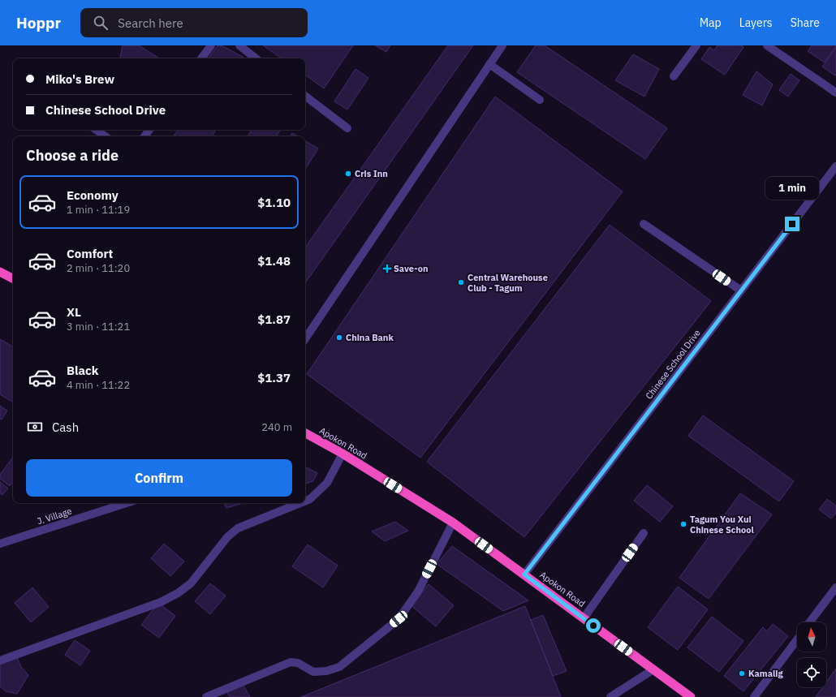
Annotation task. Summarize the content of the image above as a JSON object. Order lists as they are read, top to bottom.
{
  "streets": {
    "highway": ["Apokon Road"],
    "street": ["Chinese School Drive", "J. Village"]
  },
  "crossings": [
    ["Chinese School Drive", "Apokon Road"]
  ],
  "places": {
    "other": [
      "Cris Inn",
      "Central Warehouse Club - Tagum",
      "China Bank",
      "Tagum You Xui Chinese School",
      "Kamalig"
    ],
    "health": ["Save-on"]
  },
  "north": "top",
  "page": {
    "header": "Hoppr",
    "search": "Search here",
    "nav": ["Map", "Layers", "Share"],
    "banner": ["Miko's Brew", "Chinese School Drive"],
    "heading": "Choose a ride",
    "list": [
      {
        "name": "Economy",
        "note": "1 min · 11:19",
        "value": "$1.10"
      },
      {
        "name": "Comfort",
        "note": "2 min · 11:20",
        "value": "$1.48"
      },
      {
        "name": "XL",
        "note": "3 min · 11:21",
        "value": "$1.87"
      },
      {
        "name": "Black",
        "note": "4 min · 11:22",
        "value": "$1.37"
      }
    ],
    "bubble": "1 min",
    "pay": ["Cash", "240 m"],
    "buttons": "Confirm"
  }
}
